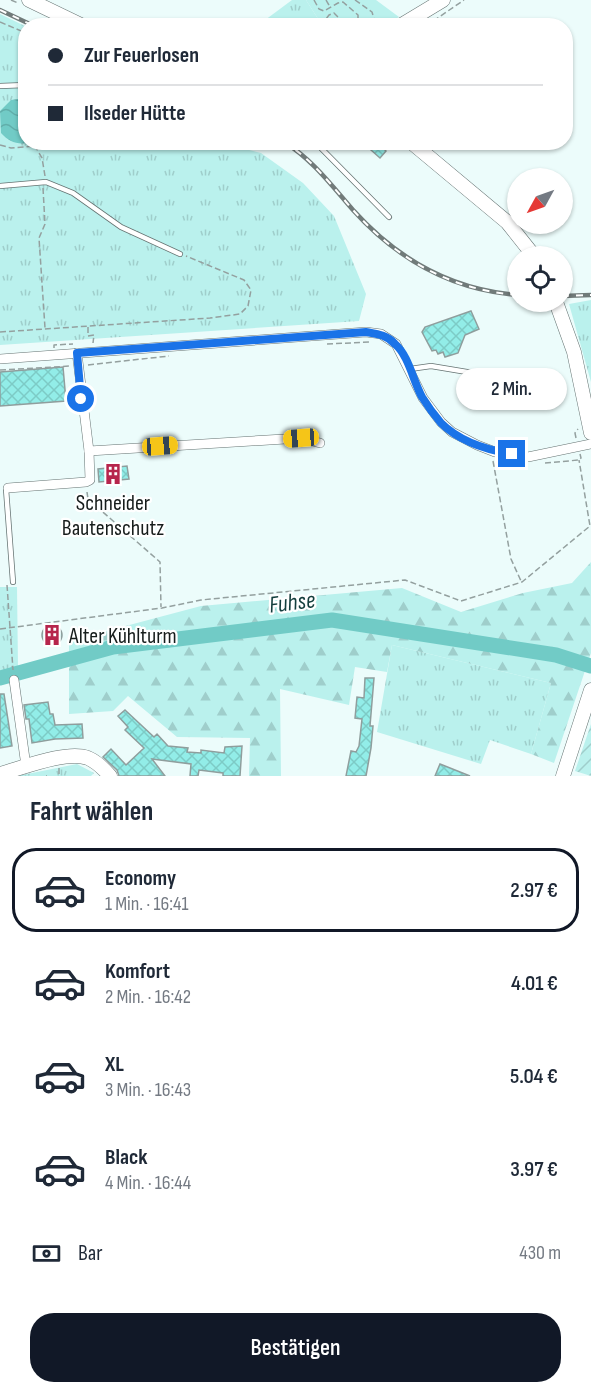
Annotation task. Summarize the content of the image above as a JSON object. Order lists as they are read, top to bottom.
{
  "water": ["Fuhse"],
  "places": {
    "building": ["Schneider Bautenschutz", "Alter Kühlturm"]
  },
  "north": "bottom left",
  "page": {
    "banner": ["Zur Feuerlosen", "Ilseder Hütte"],
    "bubble": "2 Min.",
    "heading": "Fahrt wählen",
    "list": [
      {
        "name": "Economy",
        "note": "1 Min. · 16:41",
        "value": "2.97 €"
      },
      {
        "name": "Komfort",
        "note": "2 Min. · 16:42",
        "value": "4.01 €"
      },
      {
        "name": "XL",
        "note": "3 Min. · 16:43",
        "value": "5.04 €"
      },
      {
        "name": "Black",
        "note": "4 Min. · 16:44",
        "value": "3.97 €"
      }
    ],
    "pay": ["Bar", "430 m"],
    "buttons": "Bestätigen"
  }
}
